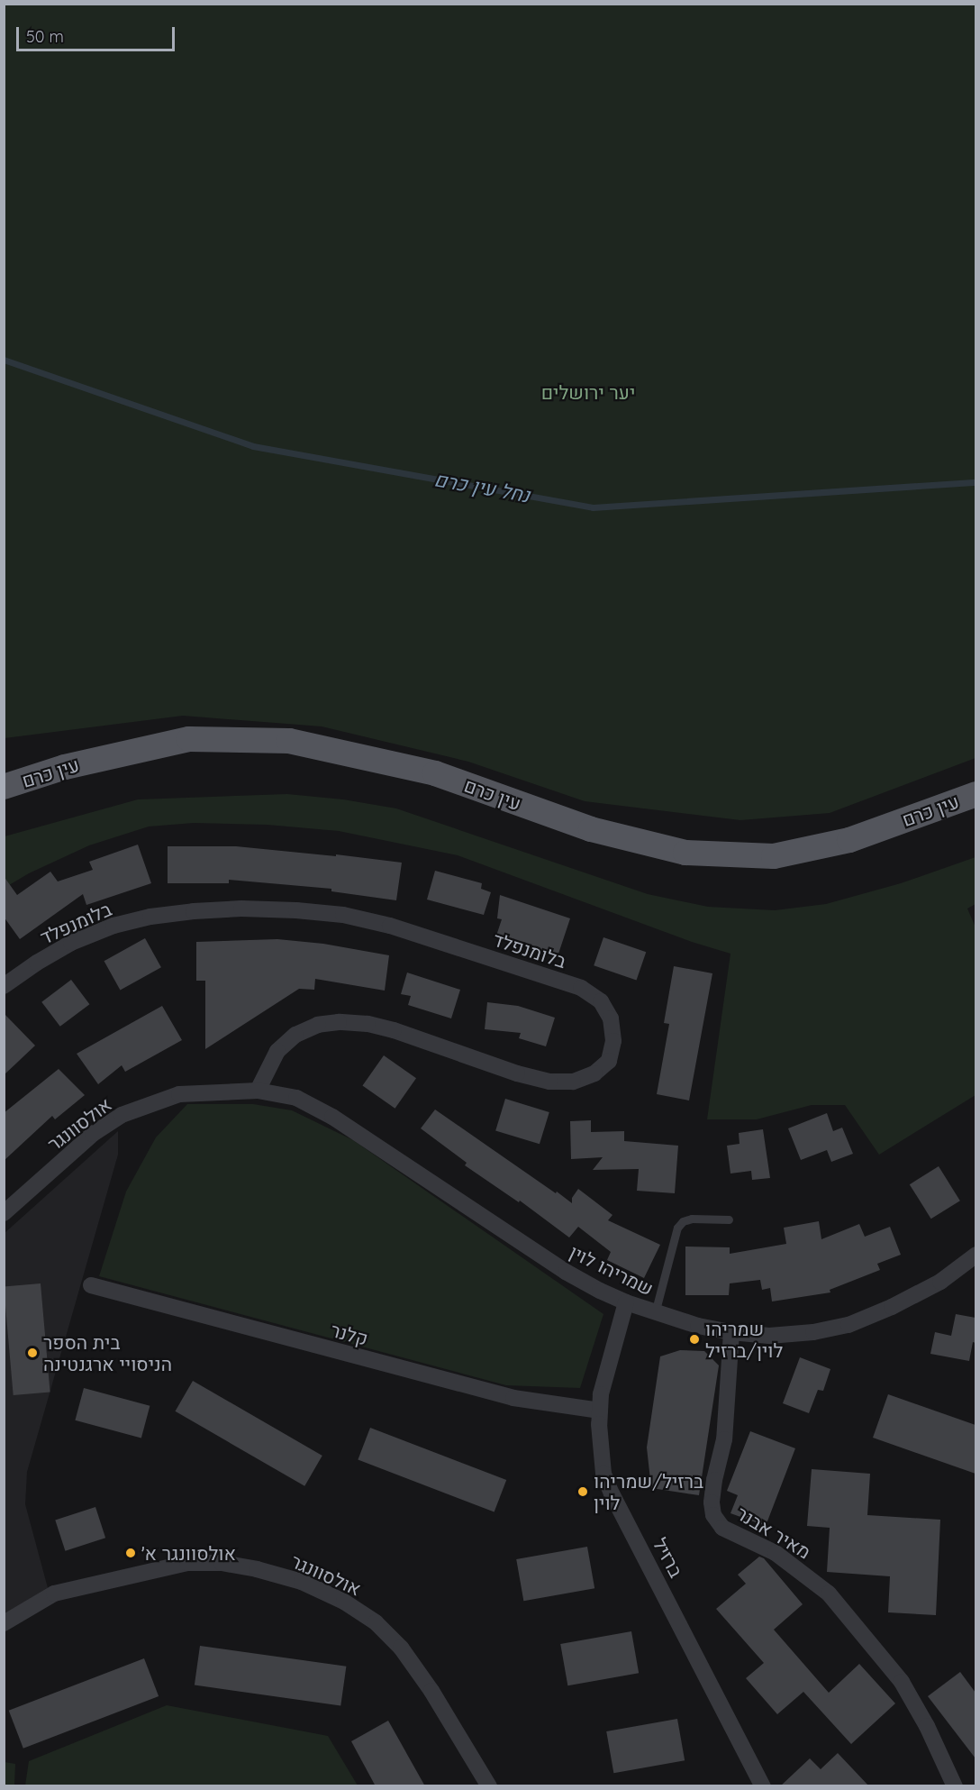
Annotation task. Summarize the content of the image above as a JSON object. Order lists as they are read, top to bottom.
{
  "streets": {
    "main road": ["עין כרם"],
    "street": [
      "בלומנפלד",
      "אולסוונגר",
      "שמריהו לוין",
      "קלנר",
      "מאיר אבנר",
      "ברזיל"
    ]
  },
  "crossings": [
    ["בלומנפלד", "אולסוונגר"],
    ["בלומנפלד", "שמריהו לוין"],
    ["אולסוונגר", "שמריהו לוין"],
    ["שמריהו לוין", "מאיר אבנר"],
    ["שמריהו לוין", "ברזיל"],
    ["קלנר", "ברזיל"]
  ],
  "water": ["נחל עין כרם"],
  "parks": ["יער ירושלים"],
  "places": [
    "שמריהו לוין/ברזיל",
    "בית הספר הניסויי ארגנטינה",
    "ברזיל/שמריהו לוין",
    "אולסוונגר א׳"
  ],
  "scale_bar": "50 m"
}
